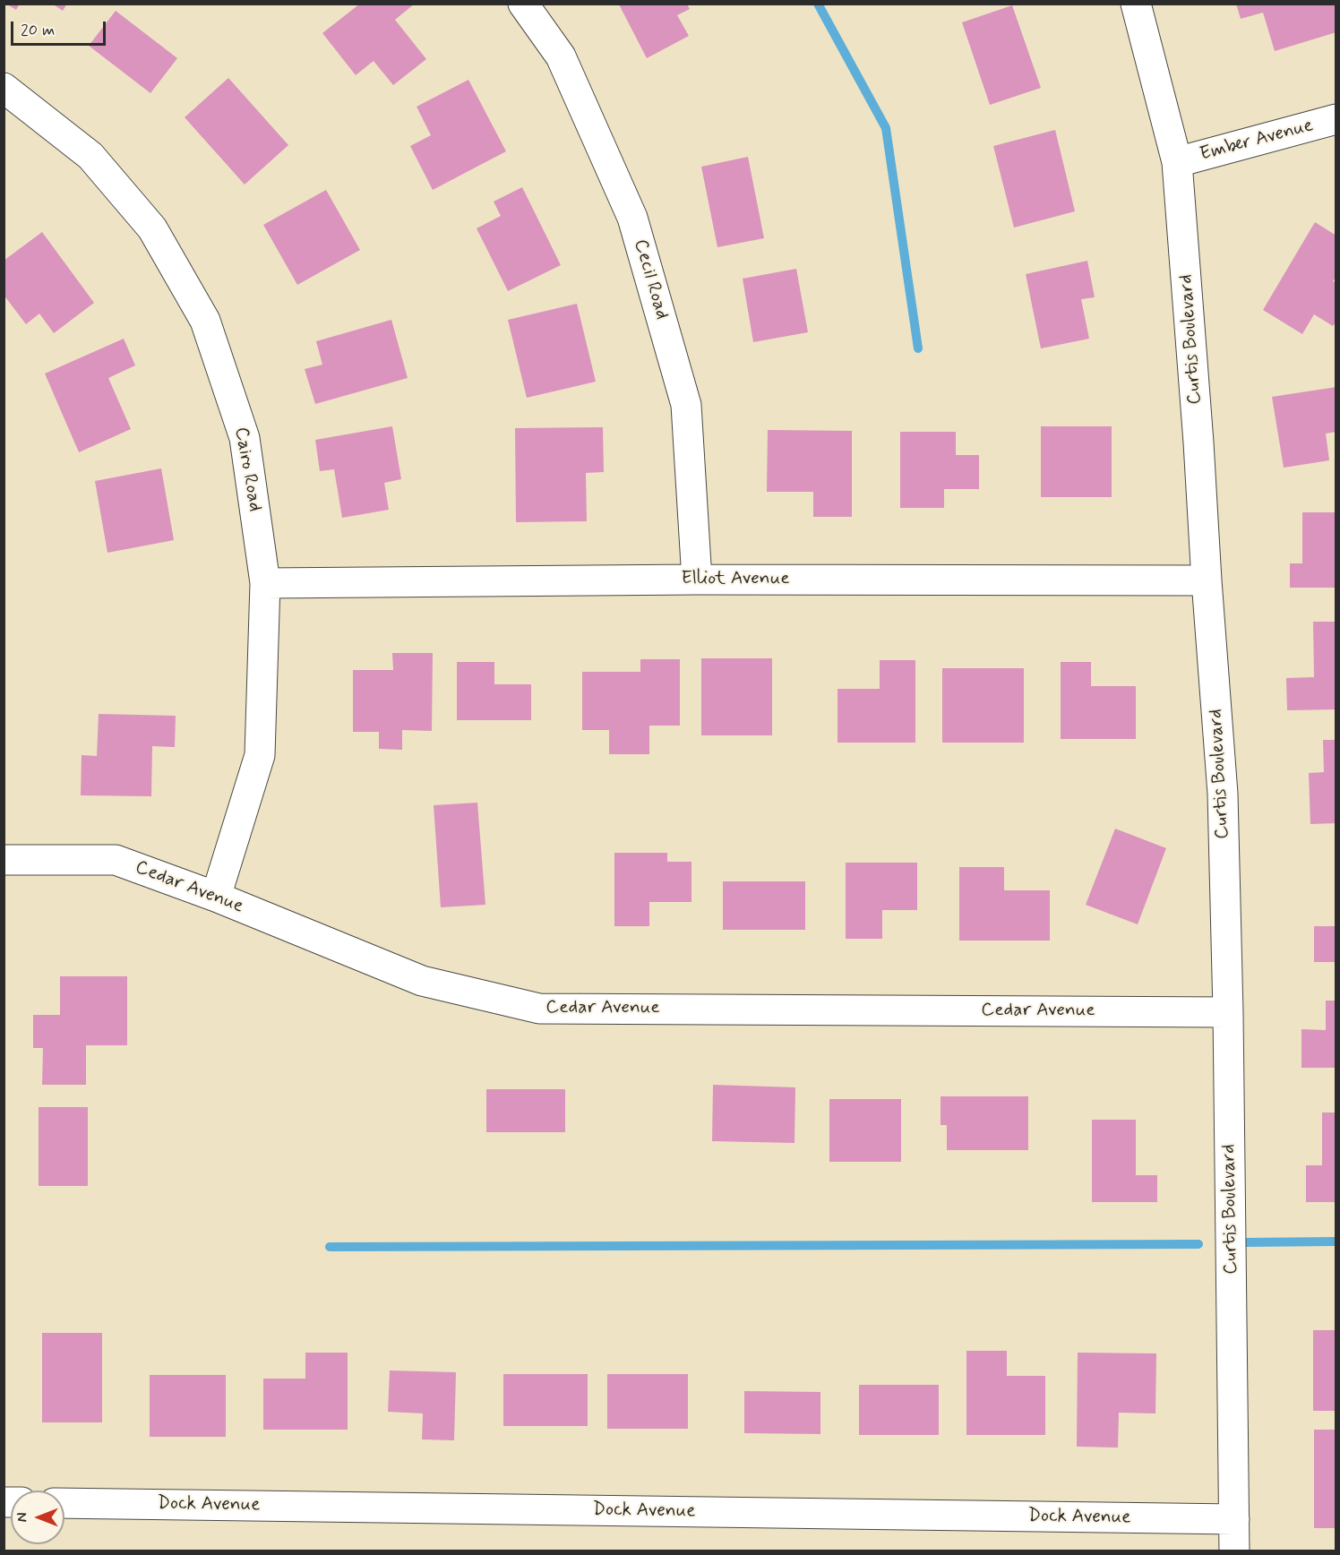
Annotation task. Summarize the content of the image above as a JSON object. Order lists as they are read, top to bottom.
{
  "streets": {
    "street": [
      "Ember Avenue",
      "Cecil Road",
      "Curtis Boulevard",
      "Cairo Road",
      "Elliot Avenue",
      "Cedar Avenue",
      "Dock Avenue"
    ]
  },
  "crossings": [
    ["Ember Avenue", "Curtis Boulevard"],
    ["Cecil Road", "Elliot Avenue"],
    ["Curtis Boulevard", "Elliot Avenue"],
    ["Curtis Boulevard", "Cedar Avenue"],
    ["Curtis Boulevard", "Dock Avenue"],
    ["Cairo Road", "Elliot Avenue"],
    ["Cairo Road", "Cedar Avenue"]
  ],
  "scale_bar": "20 m",
  "north": "left"
}
